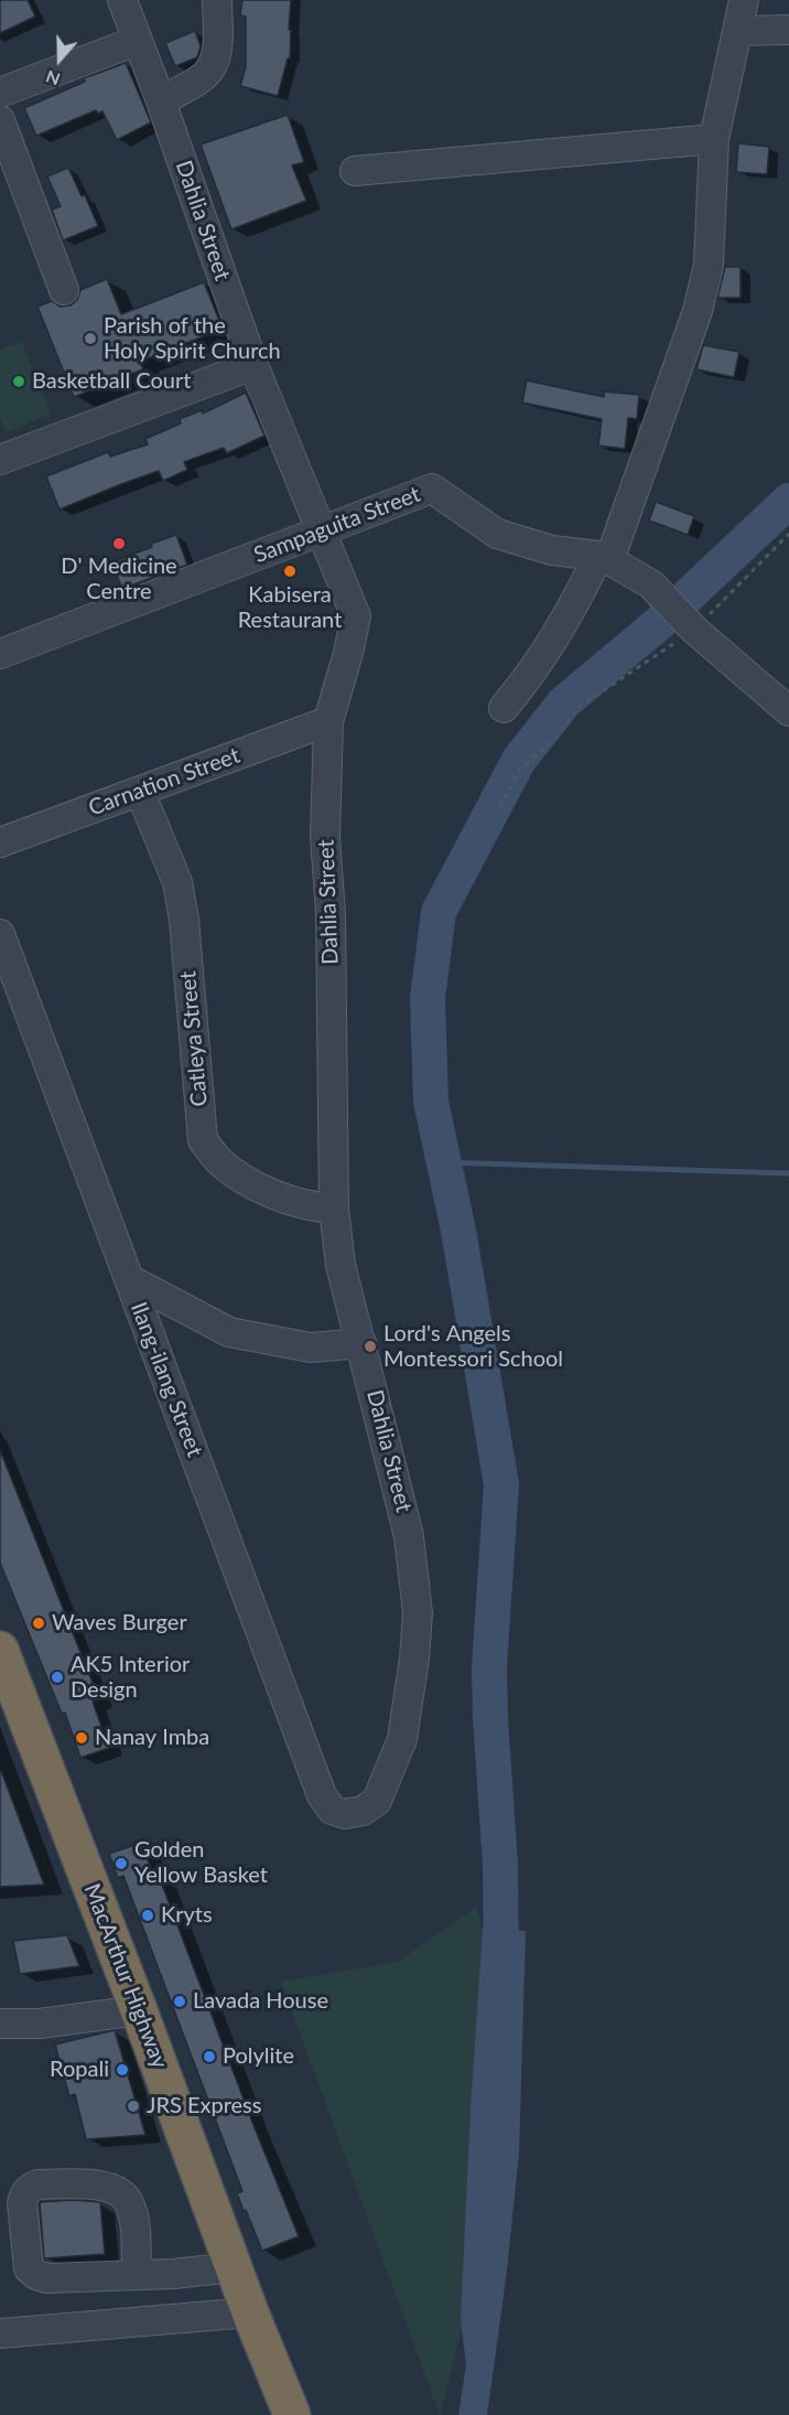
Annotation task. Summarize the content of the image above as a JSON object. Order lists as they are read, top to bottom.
{
  "streets": {
    "highway": ["MacArthur Highway"],
    "street": [
      "Dahlia Street",
      "Sampaguita Street",
      "Carnation Street",
      "Catleya Street",
      "Ilang-ilang Street"
    ]
  },
  "crossings": [
    ["Dahlia Street", "Sampaguita Street"],
    ["Dahlia Street", "Carnation Street"],
    ["Dahlia Street", "Catleya Street"],
    ["Dahlia Street", "Ilang-ilang Street"],
    ["Carnation Street", "Catleya Street"]
  ],
  "places": [
    "Parish of the Holy Spirit Church",
    "Basketball Court",
    "D' Medicine Centre",
    "Kabisera Restaurant",
    "Lord's Angels Montessori School",
    "Waves Burger",
    "AK5 Interior Design",
    "Nanay Imba",
    "Golden Yellow Basket",
    "Kryts",
    "Lavada House",
    "Polylite",
    "Ropali",
    "JRS Express"
  ],
  "north": "bottom"
}
